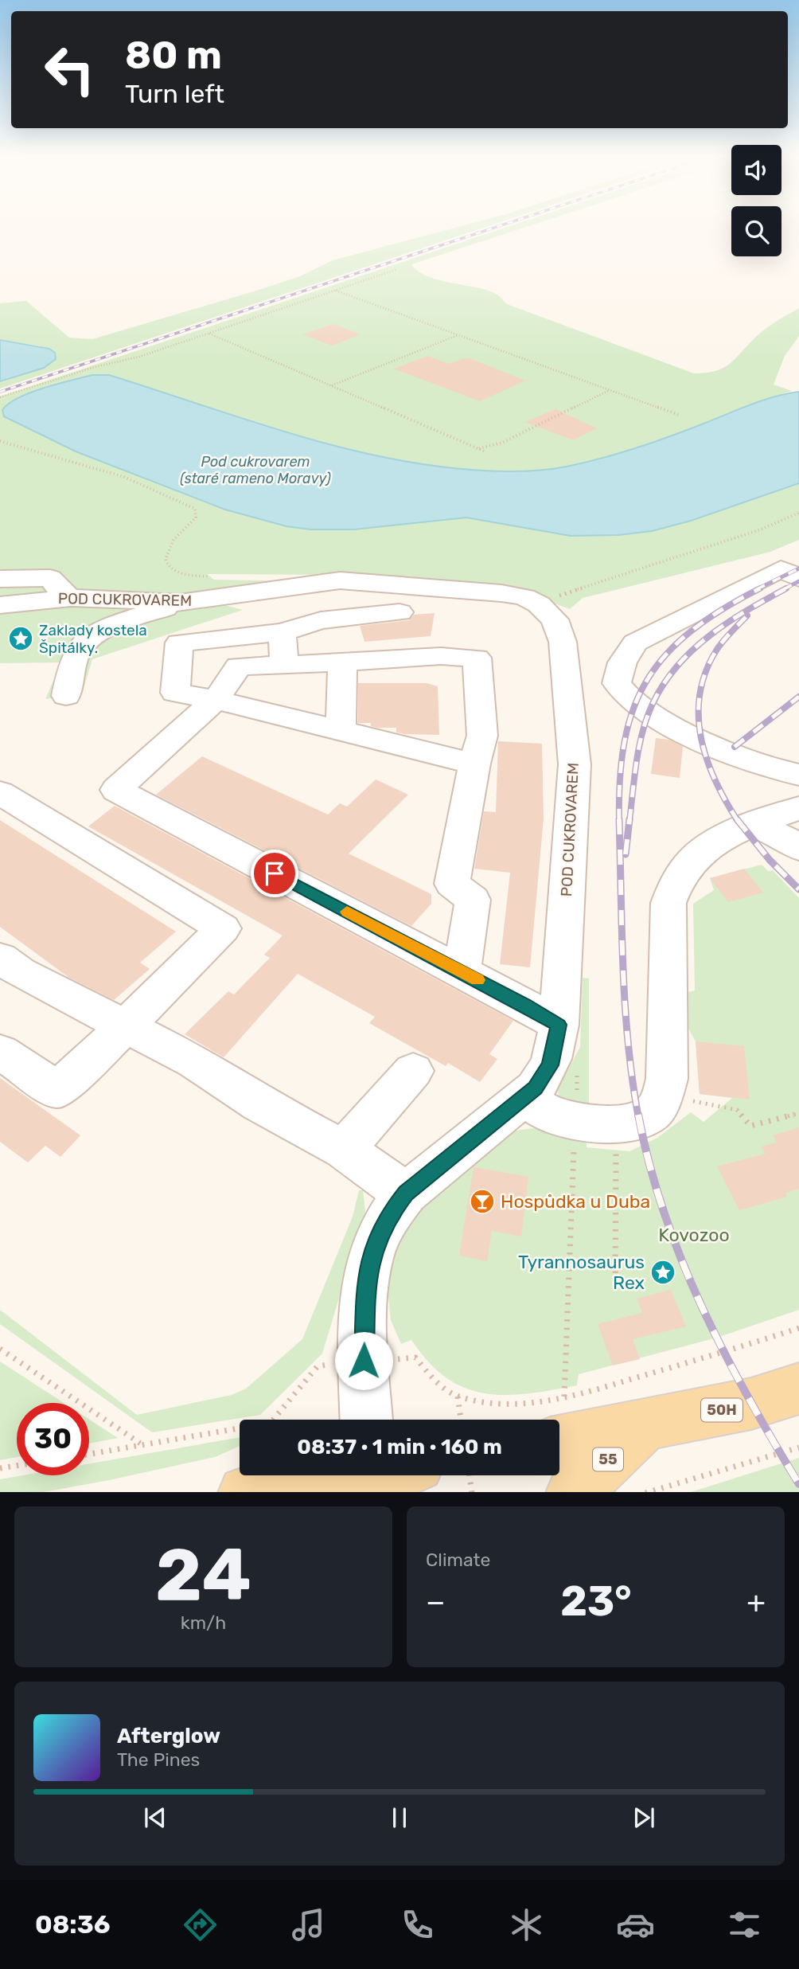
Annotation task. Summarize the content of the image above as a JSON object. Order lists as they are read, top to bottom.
{
  "streets": {
    "main road": ["50H", "55"],
    "street": ["POD CUKROVAREM"]
  },
  "crossings": [
    ["50H", "55"]
  ],
  "water": ["Pod cukrovarem (staré rameno Moravy)"],
  "parks": ["Kovozoo"],
  "places": {
    "place": ["Zaklady kostela Špitálky.", "Tyrannosaurus Rex"],
    "bar": ["Hospůdka u Duba"]
  },
  "page": {
    "turn": ["80 m", "Turn left"],
    "limit": "30",
    "trip": "08:37 · 1 min · 160 m",
    "tile": [
      ["24", "km/h"],
      "Climate"
    ],
    "heat": ["−", "23°", "+"],
    "song": ["Afterglow", "The Pines"],
    "tabs": "08:36"
  }
}
